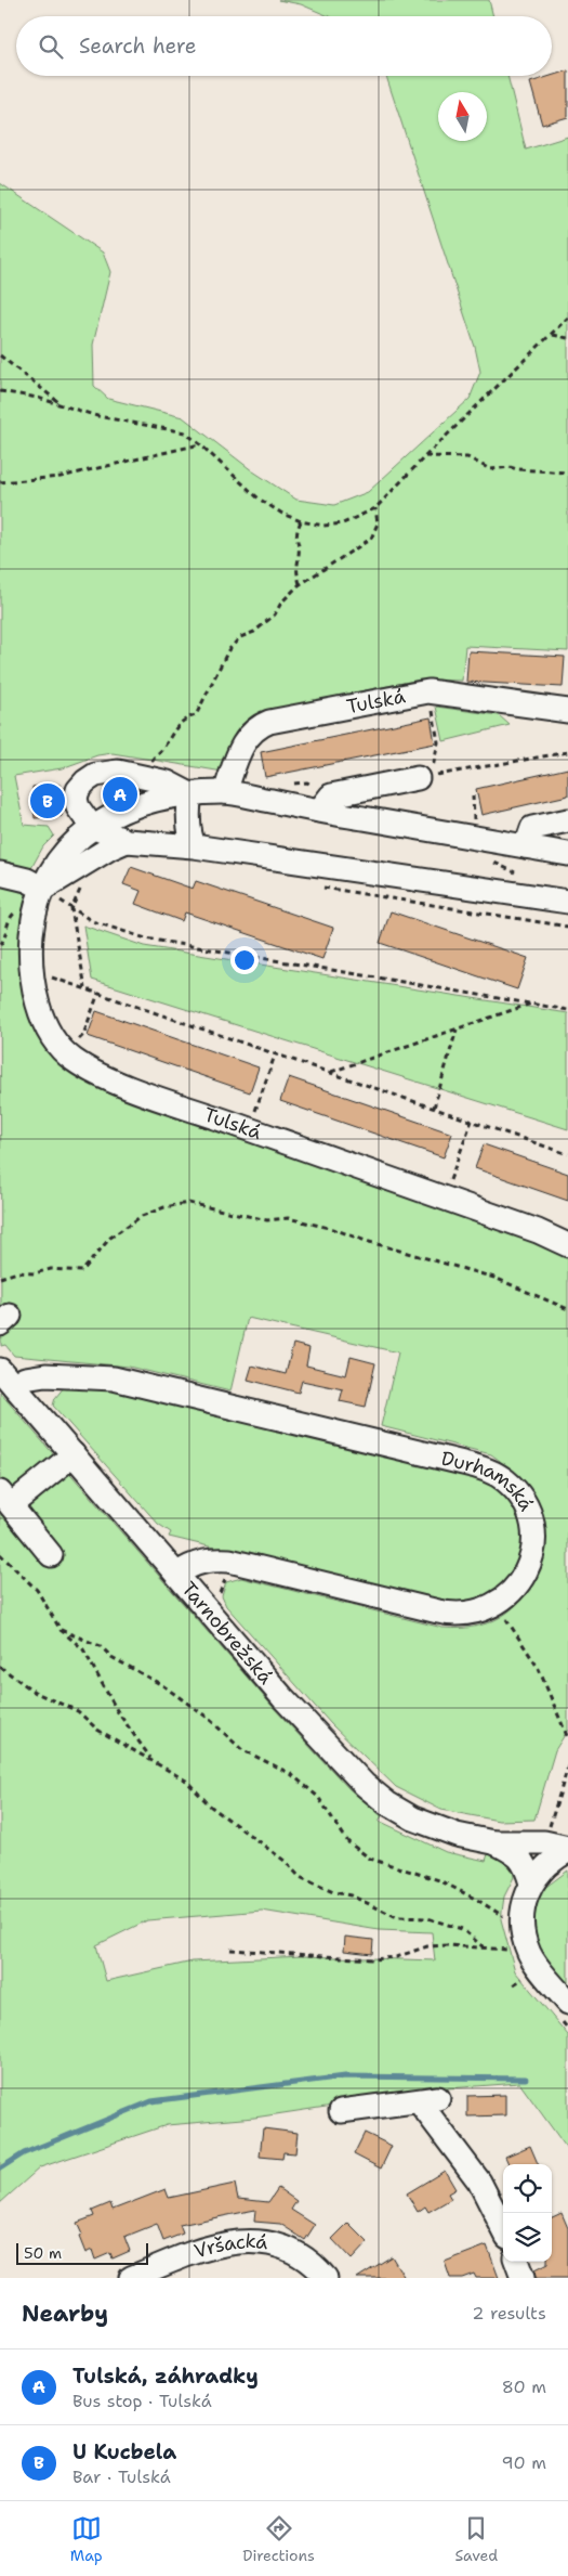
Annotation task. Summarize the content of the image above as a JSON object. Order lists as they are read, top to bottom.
{
  "streets": {
    "street": [
      "Tulská",
      "Durhamská",
      "Tarnobrežská",
      "Vršacká"
    ]
  },
  "crossings": [
    ["Durhamská", "Tarnobrežská"]
  ],
  "scale_bar": "50 m",
  "north": "top",
  "page": {
    "search": "Search here",
    "pins": ["A", "B"],
    "scale": "50 m",
    "heading": ["Nearby", "2 results"],
    "list": [
      {
        "mark": "A",
        "name": "Tulská, záhradky",
        "note": "Bus stop · Tulská",
        "value": "80 m"
      },
      {
        "mark": "B",
        "name": "U Kucbela",
        "note": "Bar · Tulská",
        "value": "90 m"
      }
    ],
    "nav": ["Map", "Directions", "Saved"]
  }
}
